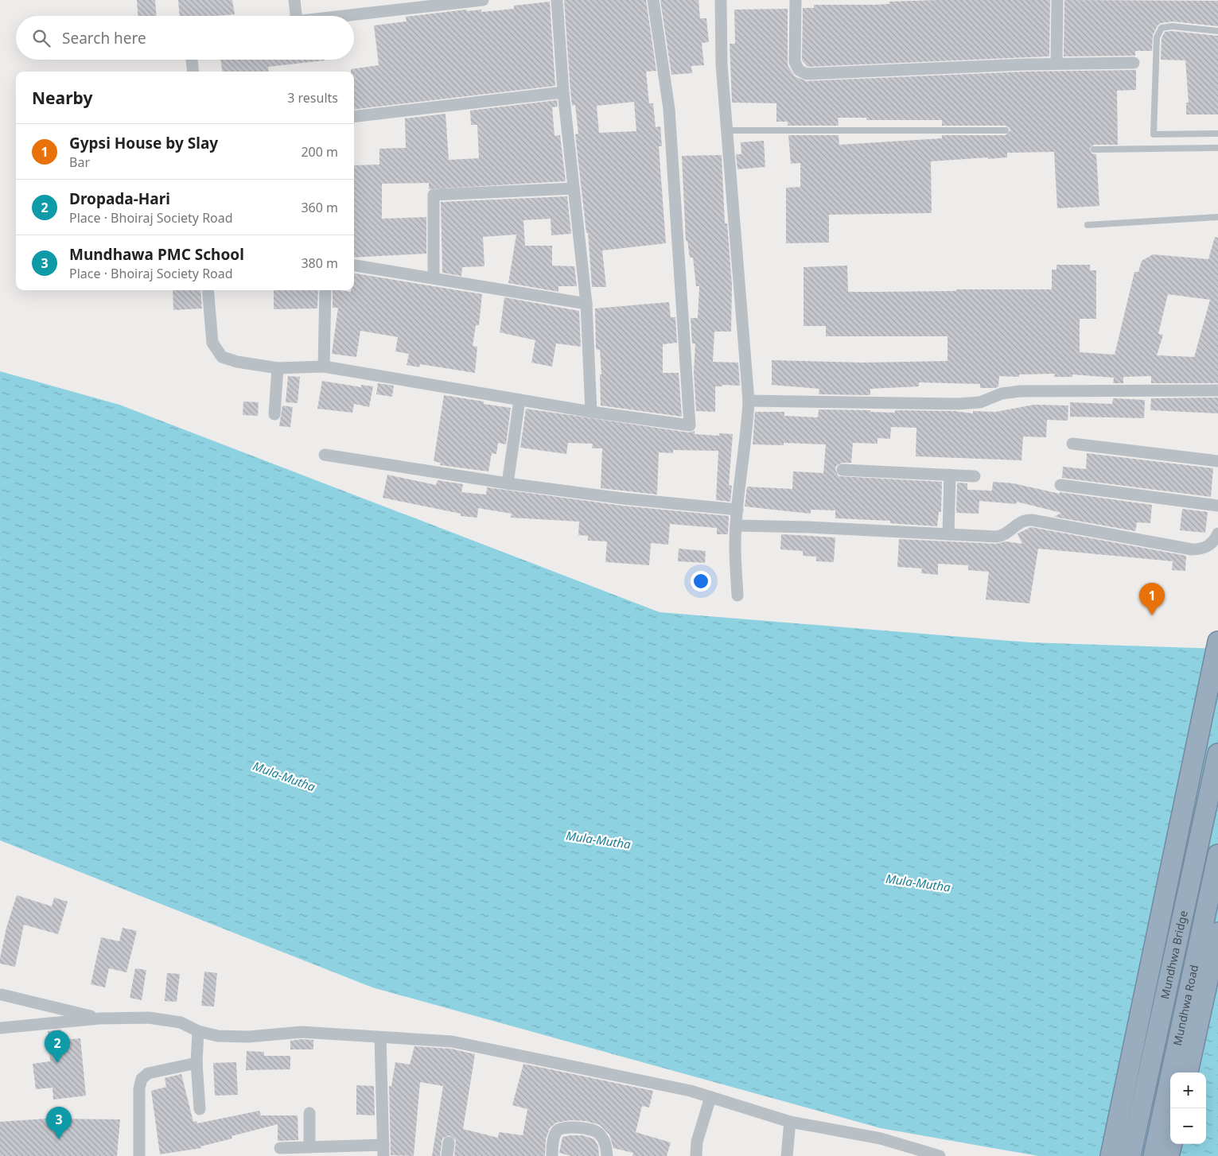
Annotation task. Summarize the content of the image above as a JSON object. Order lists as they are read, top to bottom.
{
  "streets": {
    "highway": ["Mundhwa Bridge", "Mundhwa Road"]
  },
  "water": ["Mula-Mutha"],
  "page": {
    "search": "Search here",
    "heading": ["Nearby", "3 results"],
    "list": [
      {
        "mark": "1",
        "name": "Gypsi House by Slay",
        "note": "Bar",
        "value": "200 m"
      },
      {
        "mark": "2",
        "name": "Dropada-Hari",
        "note": "Place · Bhoiraj Society Road",
        "value": "360 m"
      },
      {
        "mark": "3",
        "name": "Mundhawa PMC School",
        "note": "Place · Bhoiraj Society Road",
        "value": "380 m"
      }
    ],
    "pins": ["1", "2", "3"],
    "map_buttons": ["+", "−"]
  }
}
